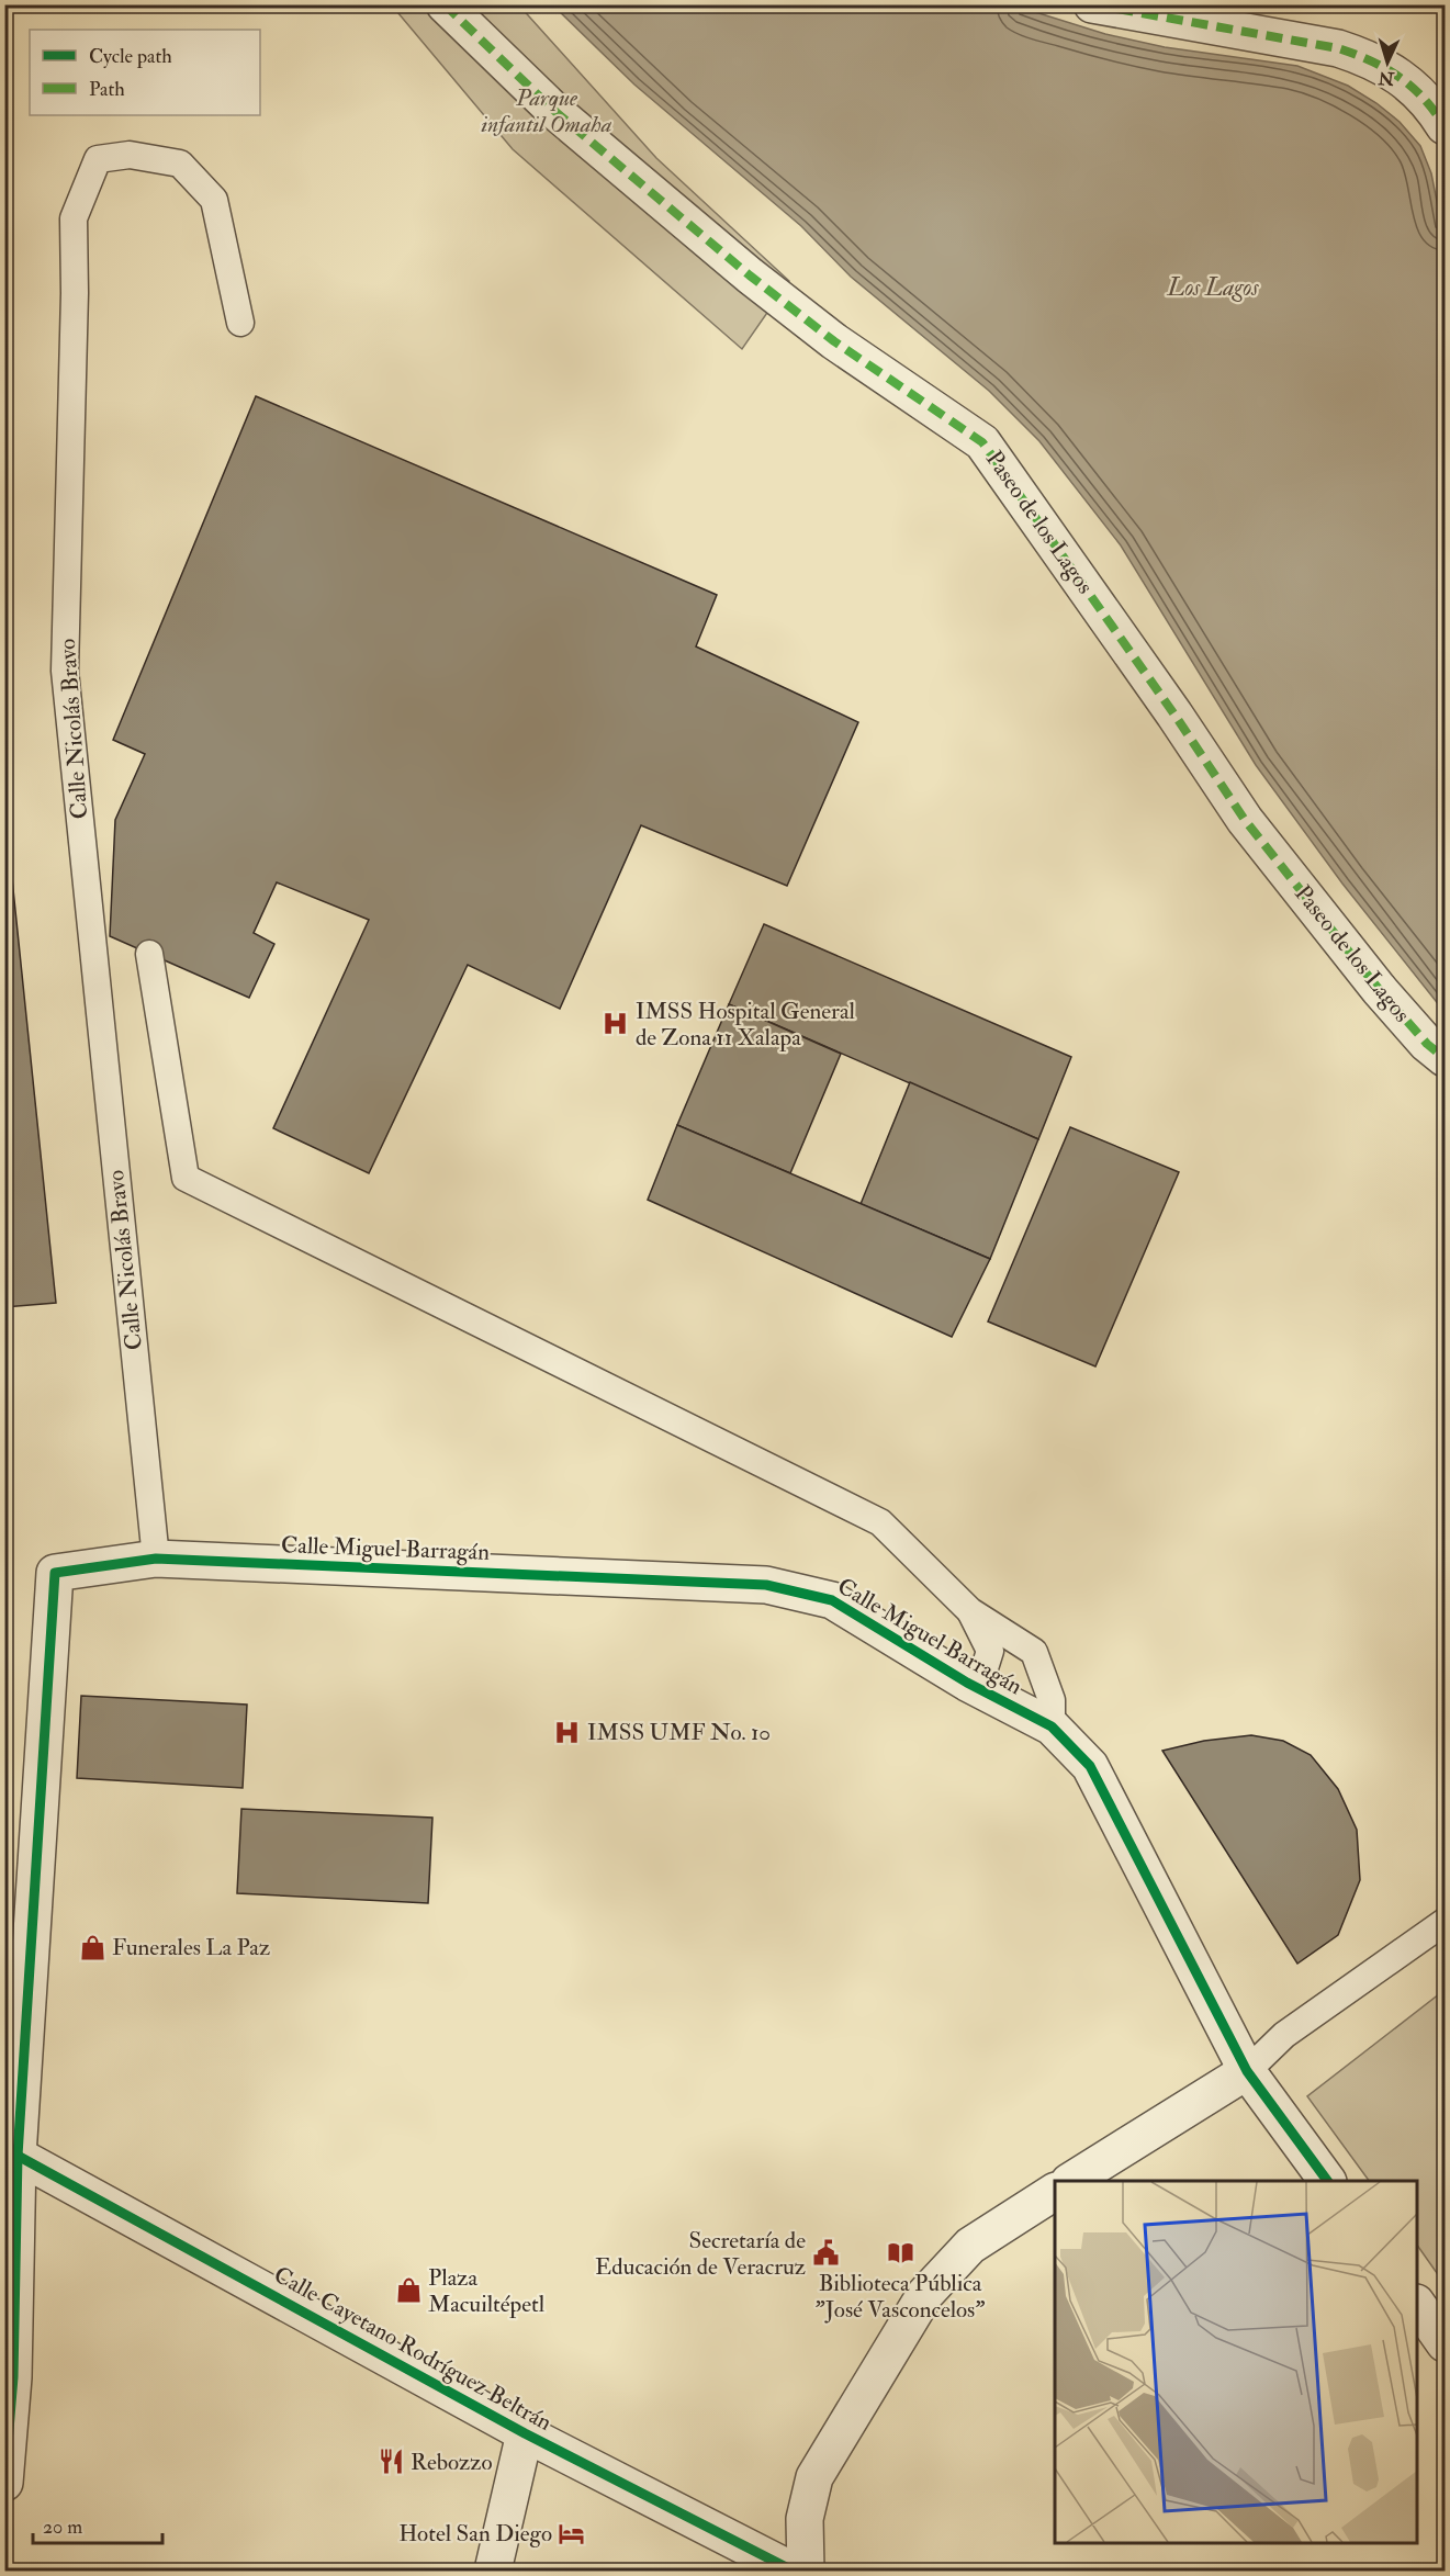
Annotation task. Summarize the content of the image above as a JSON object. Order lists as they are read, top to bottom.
{
  "streets": {
    "street": ["Paseo de los Lagos", "Calle Miguel Barragán", "Calle Cayetano Rodríguez Beltrán"],
    "lane": ["Calle Nicolás Bravo"]
  },
  "crossings": [
    ["Calle Nicolás Bravo", "Calle Miguel Barragán"],
    ["Calle Miguel Barragán", "Calle Cayetano Rodríguez Beltrán"]
  ],
  "water": ["Los Lagos"],
  "parks": ["Parque infantil Omaha"],
  "places": {
    "hospital": ["IMSS Hospital General de Zona 11 Xalapa", "IMSS UMF No. 10"],
    "shop": ["Funerales La Paz", "Plaza Macuiltépetl"],
    "library": ["Biblioteca Pública \"José Vasconcelos\""],
    "public building": ["Secretaría de Educación de Veracruz"],
    "restaurant": ["Rebozzo"],
    "hotel": ["Hotel San Diego"]
  },
  "legend": ["Cycle path", "Path"],
  "scale_bar": "20 m",
  "north": "bottom"
}
